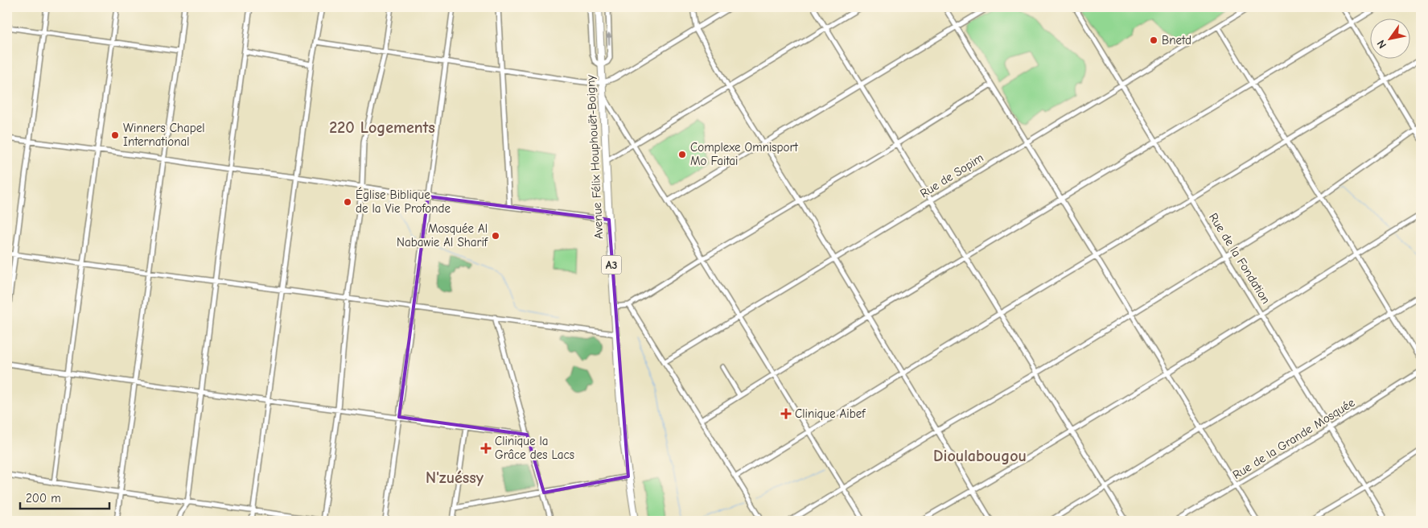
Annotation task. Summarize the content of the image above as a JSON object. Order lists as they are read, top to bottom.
{
  "streets": {
    "highway": ["Avenue Félix Houphouët-Boigny", "A3"],
    "street": ["Rue de Sopim", "Rue de la Fondation", "Rue de la Grande Mosquée"]
  },
  "crossings": [
    ["Rue de Sopim", "Rue de la Fondation"],
    ["Rue de la Fondation", "Rue de la Grande Mosquée"]
  ],
  "districts": ["220 Logements", "Dioulabougou", "N'zuéssy"],
  "places": {
    "other": [
      "Bnetd",
      "Winners Chapel International",
      "Complexe Omnisport Mo Faitai",
      "Église Biblique de la Vie Profonde",
      "Mosquée Al Nabawie Al Sharif"
    ],
    "health": ["Clinique Aibef", "Clinique la Grâce des Lacs"]
  },
  "scale_bar": "200 m",
  "north": "bottom left"
}
